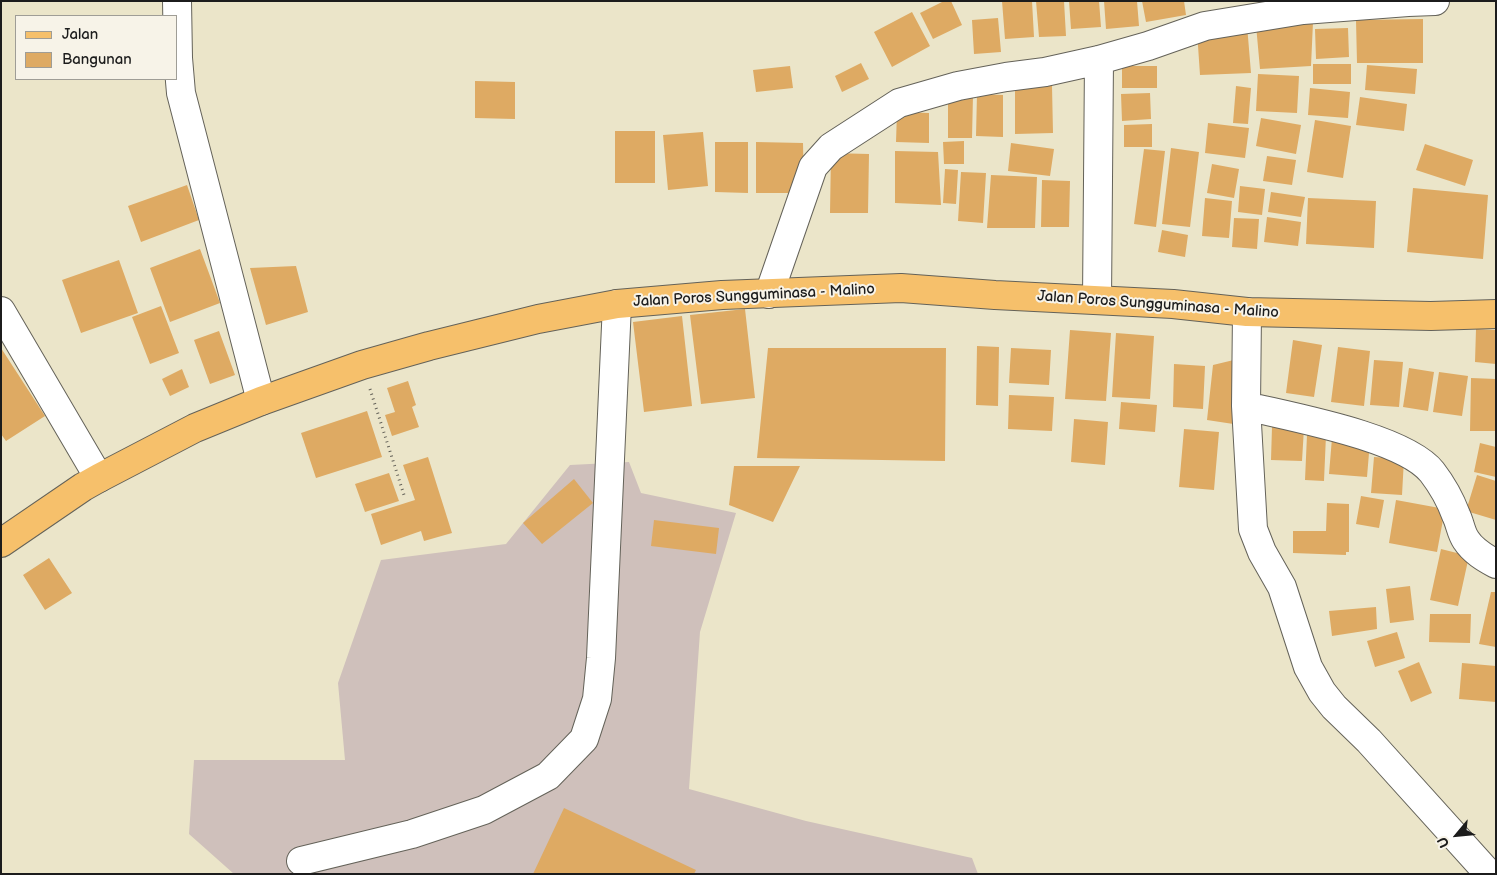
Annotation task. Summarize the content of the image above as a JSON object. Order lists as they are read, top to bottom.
{
  "streets": {
    "main road": ["Jalan Poros Sungguminasa - Malino"]
  },
  "legend": ["Jalan", "Bangunan"],
  "north": "bottom left"
}
